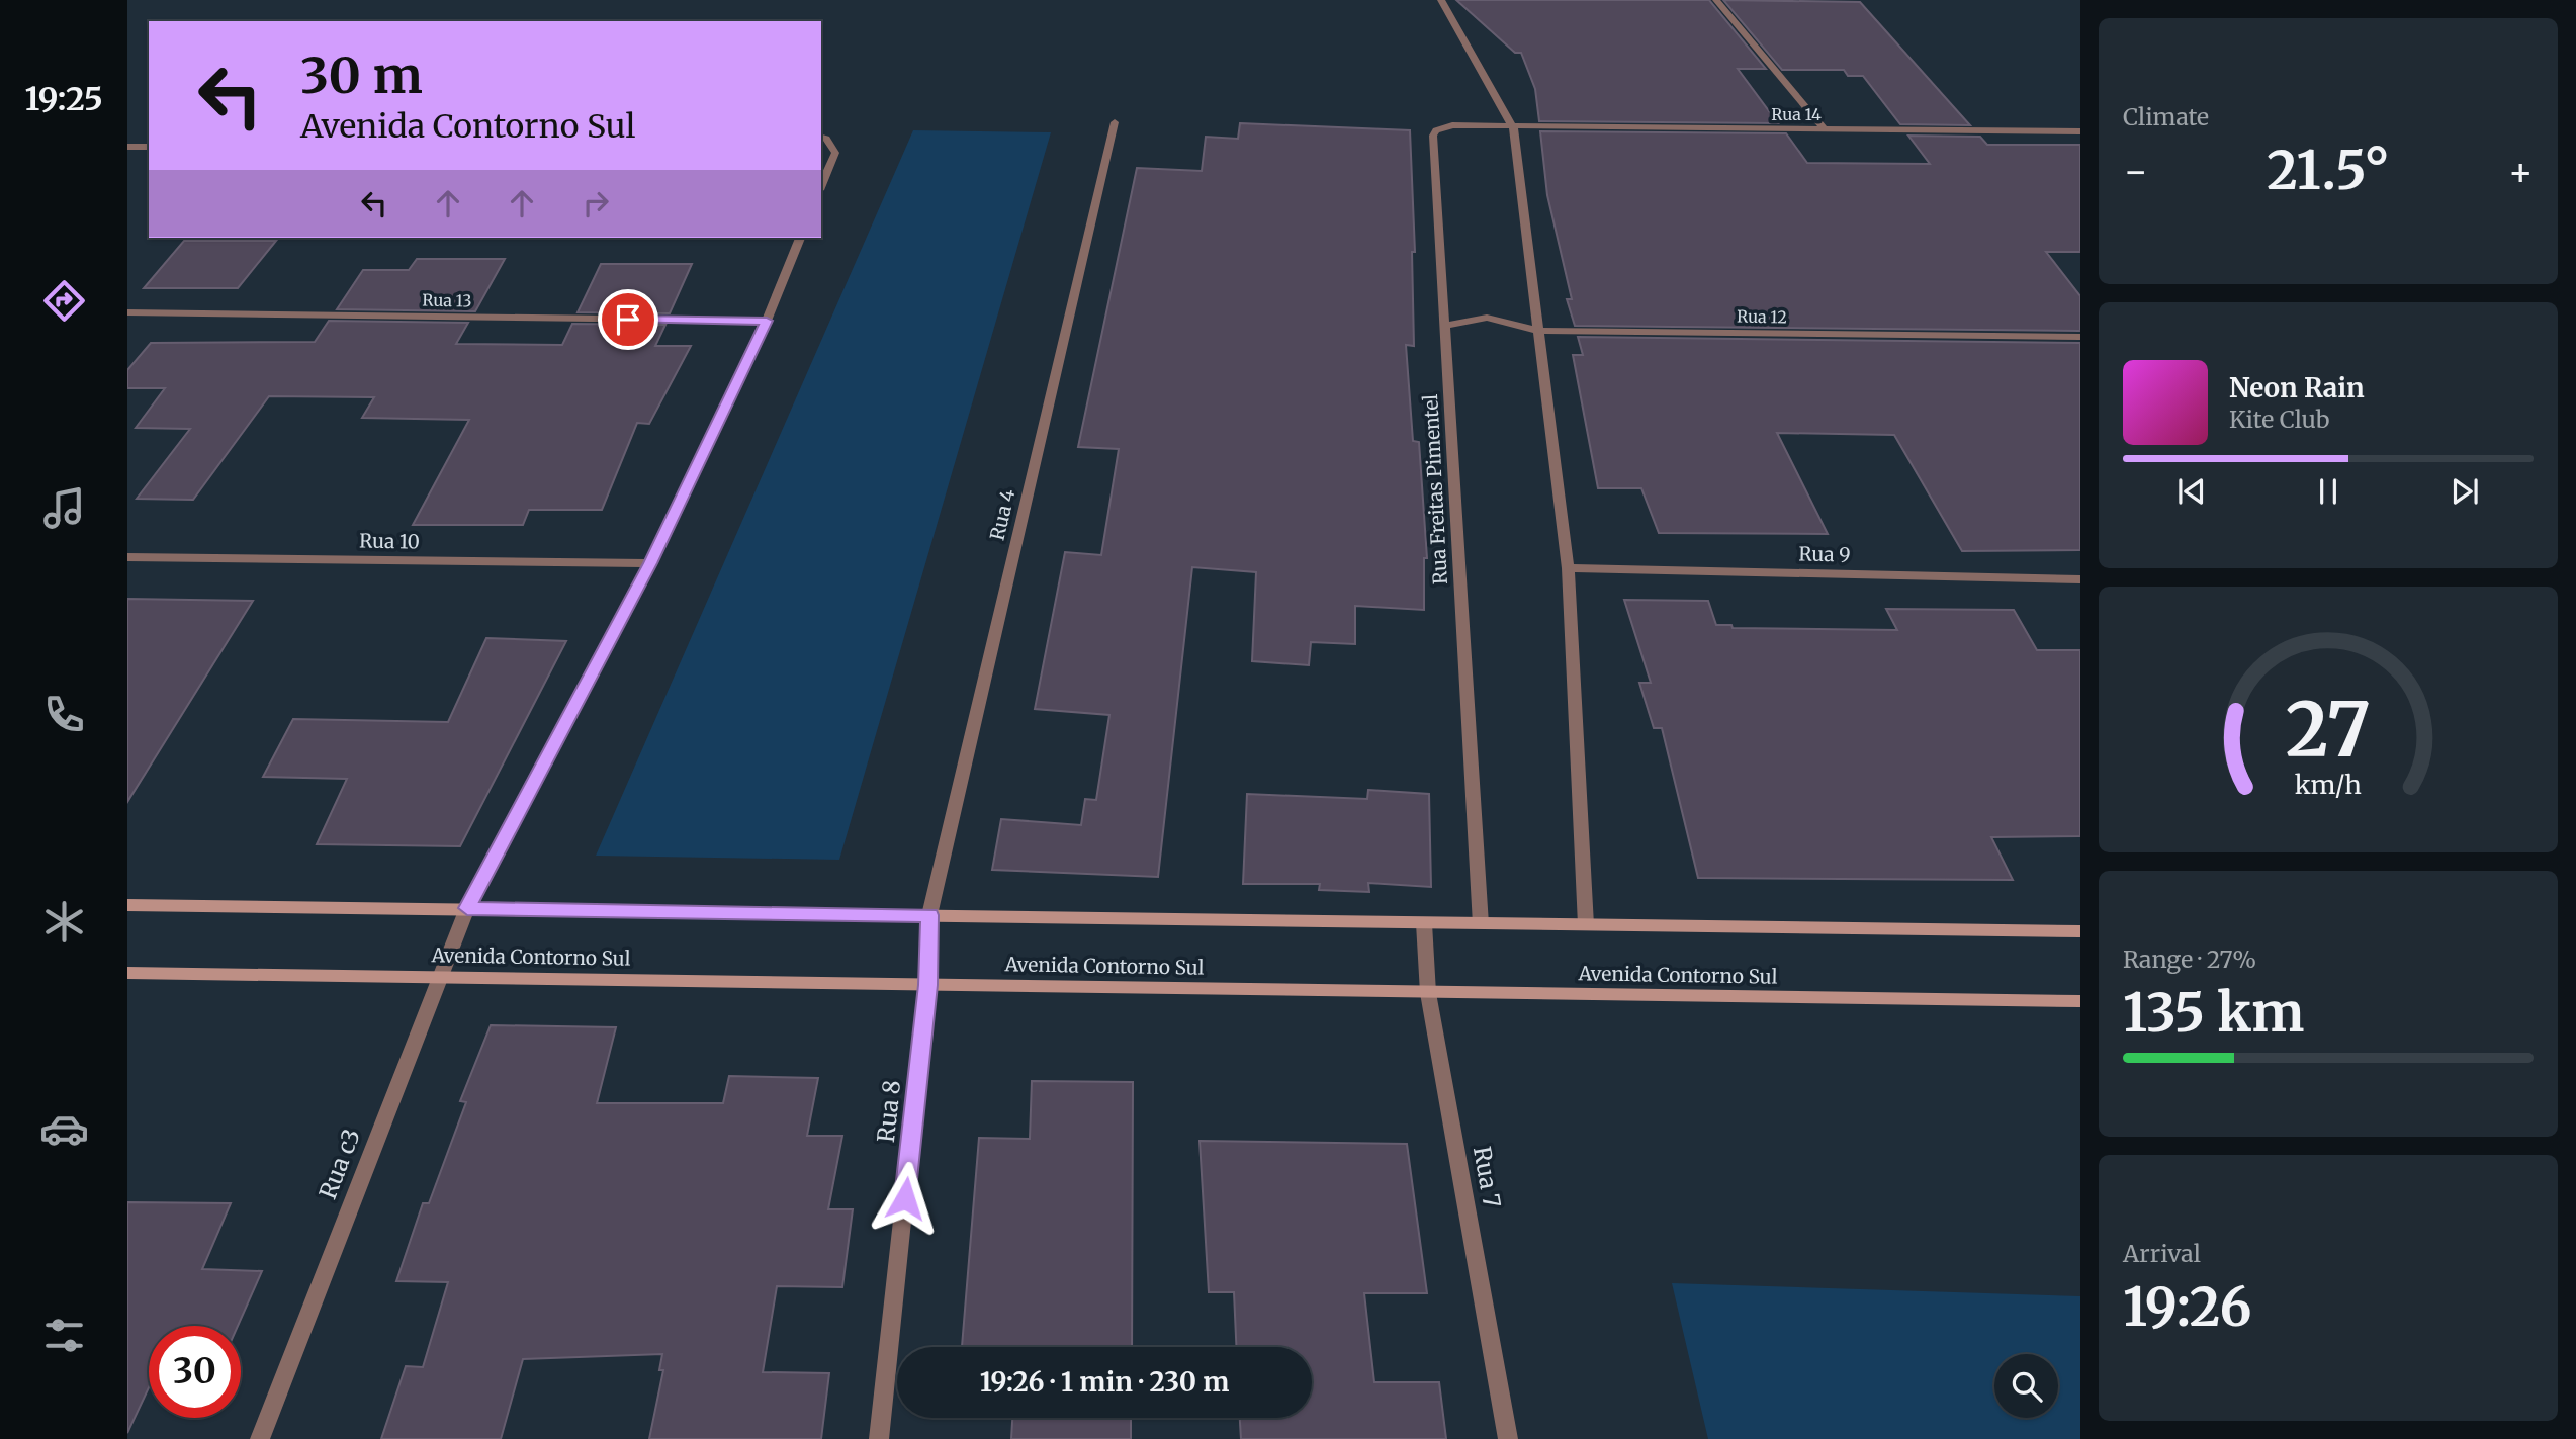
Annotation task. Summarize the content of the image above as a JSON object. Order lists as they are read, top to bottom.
{
  "streets": {
    "street": [
      "Rua 14",
      "Rua 13",
      "Rua 12",
      "Rua Freitas Pimentel",
      "Rua 4",
      "Rua 10",
      "Rua 9",
      "Avenida Contorno Sul",
      "Rua 8",
      "Rua c3",
      "Rua 7"
    ]
  },
  "crossings": [
    ["Rua 14", "Rua Freitas Pimentel"],
    ["Rua 13", "Rua c3"],
    ["Rua 12", "Rua Freitas Pimentel"],
    ["Rua 4", "Rua 8"],
    ["Rua 10", "Rua c3"],
    ["Avenida Contorno Sul", "Rua 8"],
    ["Avenida Contorno Sul", "Rua c3"],
    ["Avenida Contorno Sul", "Rua 7"]
  ],
  "page": {
    "tabs": "19:25",
    "tile": [
      "Climate",
      ["Range · 27%", "135 km"],
      ["Arrival", "19:26"]
    ],
    "turn": ["30 m", "Avenida Contorno Sul"],
    "heat": ["−", "21.5°", "+"],
    "song": ["Neon Rain", "Kite Club"],
    "limit": "30",
    "trip": "19:26 · 1 min · 230 m",
    "gauge": ["27", "km/h"]
  }
}
